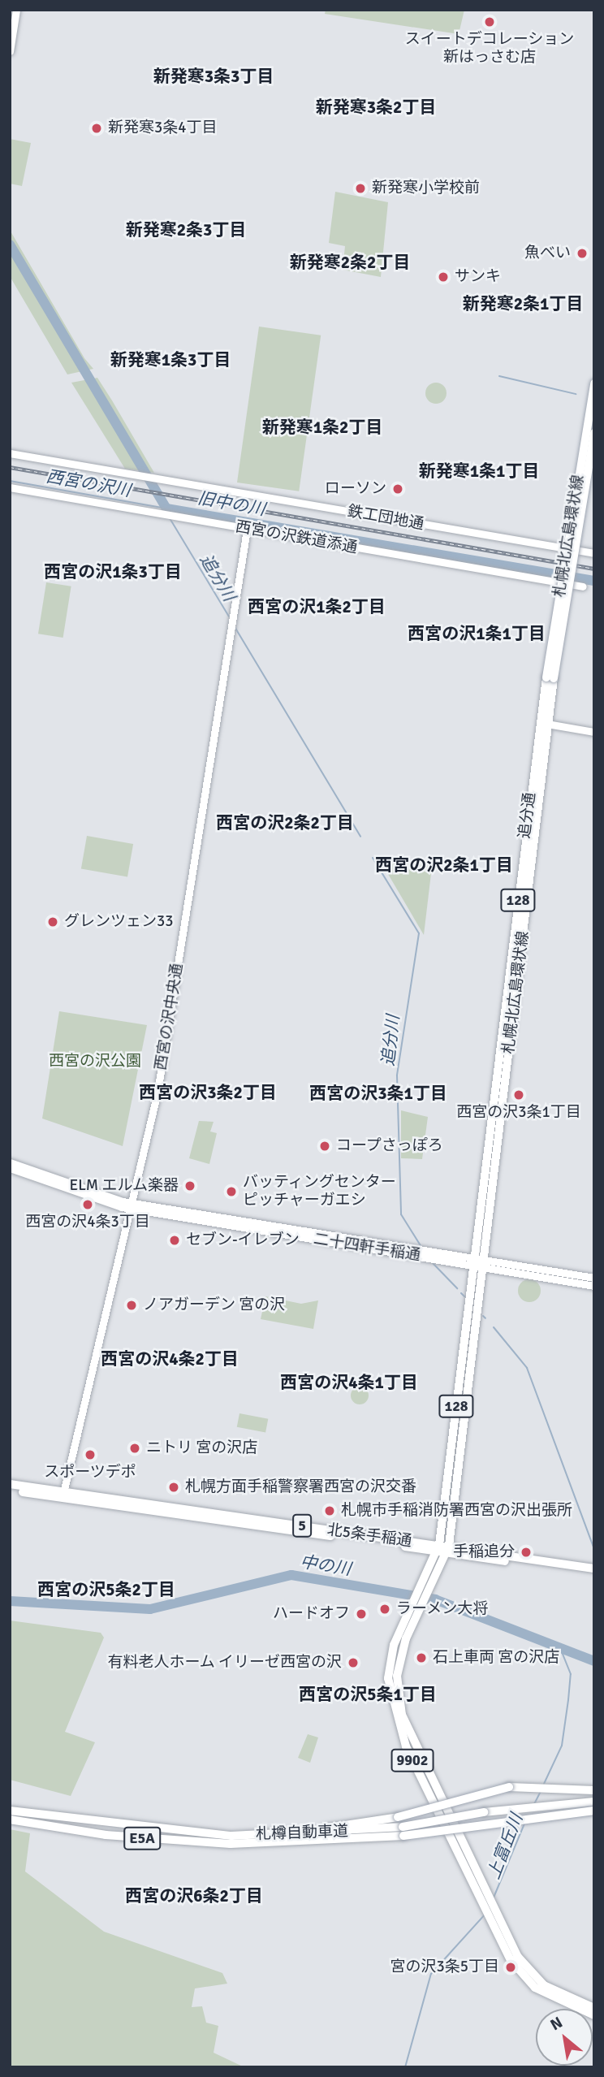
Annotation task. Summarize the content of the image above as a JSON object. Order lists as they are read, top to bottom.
{
  "streets": {
    "highway": [
      "5",
      "北5条手稲通",
      "札樽自動車道",
      "E5A"
    ],
    "main road": [
      "札幌北広島環状線",
      "追分通",
      "128",
      "9902"
    ],
    "street": [
      "鉄工団地通",
      "西宮の沢鉄道添通",
      "西宮の沢中央通",
      "二十四軒手稲通"
    ]
  },
  "crossings": [
    ["札幌北広島環状線", "追分通"],
    ["札幌北広島環状線", "二十四軒手稲通"],
    ["札幌北広島環状線", "北5条手稲通"],
    ["札幌北広島環状線", "9902"],
    ["西宮の沢鉄道添通", "西宮の沢中央通"],
    ["西宮の沢中央通", "二十四軒手稲通"],
    ["西宮の沢中央通", "北5条手稲通"],
    ["北5条手稲通", "9902"]
  ],
  "districts": [
    "新発寒3条3丁目",
    "新発寒3条2丁目",
    "新発寒2条3丁目",
    "新発寒2条2丁目",
    "新発寒2条1丁目",
    "新発寒1条3丁目",
    "新発寒1条2丁目",
    "新発寒1条1丁目",
    "西宮の沢1条3丁目",
    "西宮の沢1条2丁目",
    "西宮の沢1条1丁目",
    "西宮の沢2条2丁目",
    "西宮の沢2条1丁目",
    "西宮の沢3条2丁目",
    "西宮の沢3条1丁目",
    "西宮の沢4条2丁目",
    "西宮の沢4条1丁目",
    "西宮の沢5条2丁目",
    "西宮の沢5条1丁目",
    "西宮の沢6条2丁目"
  ],
  "water": [
    "西宮の沢川",
    "旧中の川",
    "追分川",
    "中の川",
    "上富丘川"
  ],
  "parks": ["西宮の沢公園"],
  "places": [
    "スイートデコレーション 新はっさむ店",
    "新発寒3条4丁目",
    "新発寒小学校前",
    "魚べい",
    "サンキ",
    "ローソン",
    "グレンツェン33",
    "西宮の沢3条1丁目",
    "コープさっぽろ",
    "ELM エルム楽器",
    "バッティングセンター ピッチャーガエシ",
    "西宮の沢4条3丁目",
    "セブン-イレブン",
    "ノアガーデン 宮の沢",
    "ニトリ 宮の沢店",
    "スポーツデポ",
    "札幌方面手稲警察署西宮の沢交番",
    "札幌市手稲消防署西宮の沢出張所",
    "手稲追分",
    "ラーメン大将",
    "ハードオフ",
    "石上車両 宮の沢店",
    "有料老人ホーム イリーゼ西宮の沢",
    "宮の沢3条5丁目"
  ],
  "north": "top left"
}
